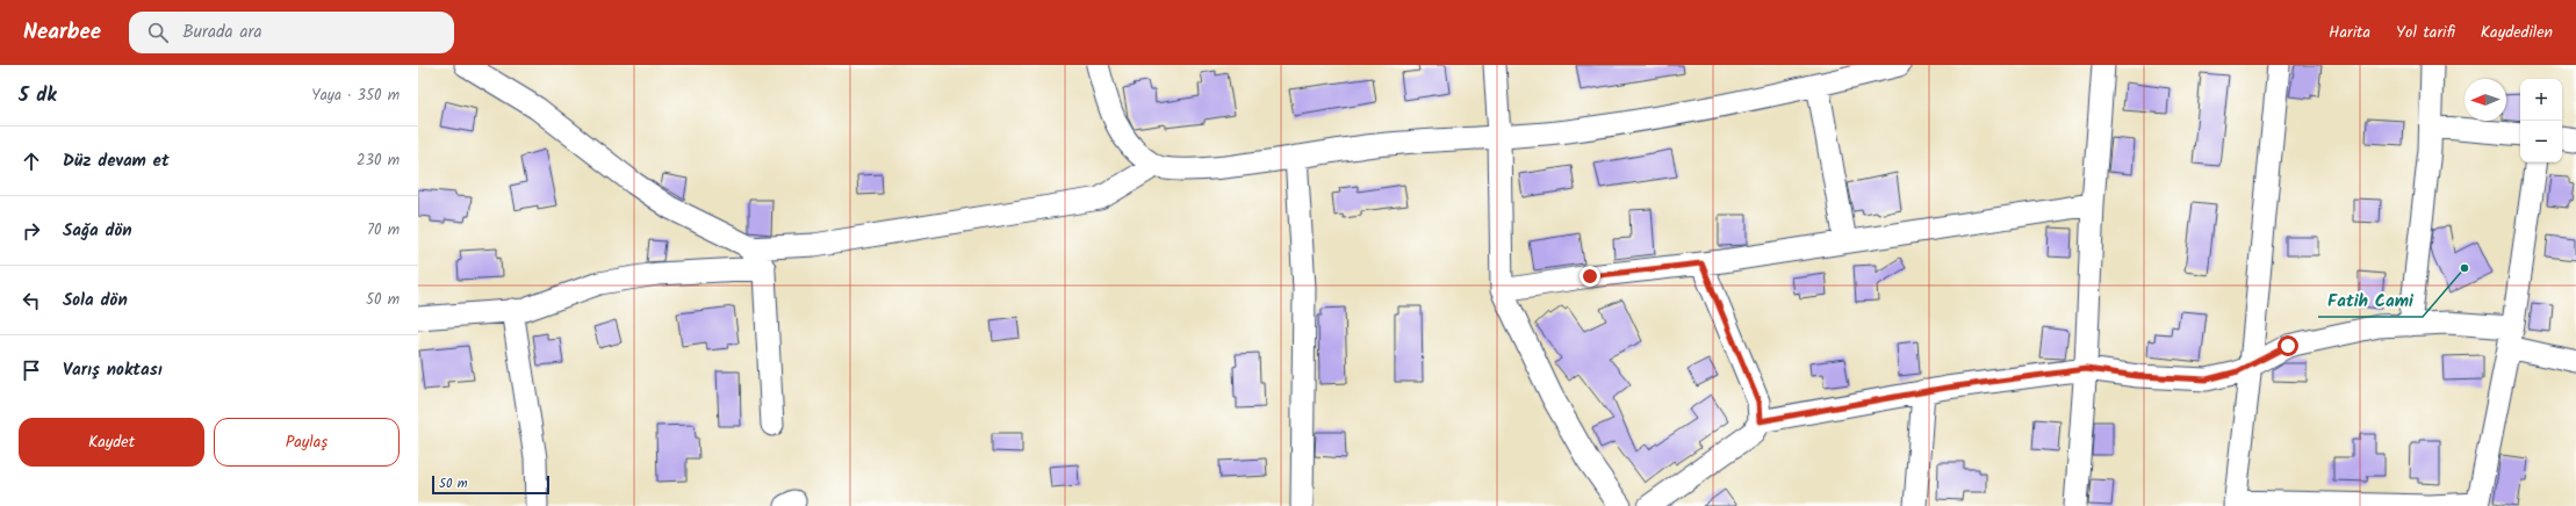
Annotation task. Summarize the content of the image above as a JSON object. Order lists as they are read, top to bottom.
{
  "places": ["Fatih Cami"],
  "scale_bar": "50 m",
  "north": "left",
  "page": {
    "header": "Nearbee",
    "search": "Burada ara",
    "nav": ["Harita", "Yol tarifi", "Kaydedilen"],
    "heading": ["5 dk", "Yaya · 350 m"],
    "map_buttons": ["+", "−"],
    "list": [
      ["Düz devam et", "230 m"],
      ["Sağa dön", "70 m"],
      ["Sola dön", "50 m"],
      "Varış noktası"
    ],
    "buttons": ["Kaydet", "Paylaş"],
    "scale": "50 m"
  }
}
